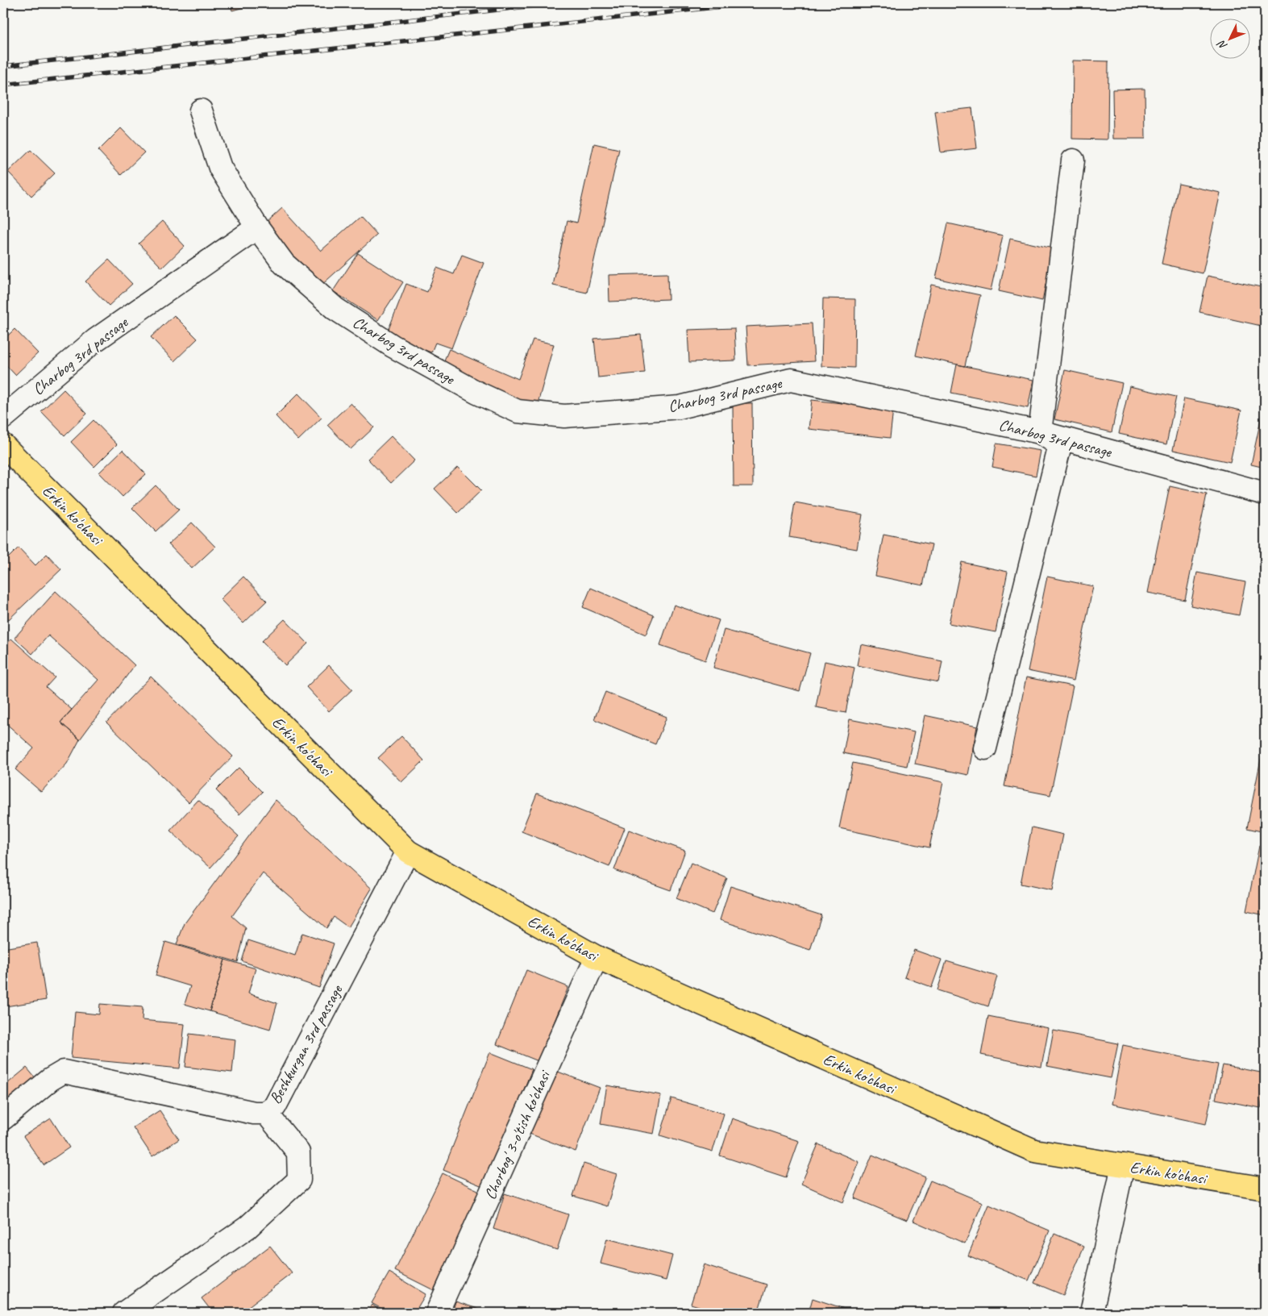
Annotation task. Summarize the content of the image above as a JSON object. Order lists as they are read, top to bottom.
{
  "streets": {
    "main road": ["Erkin ko'chasi"],
    "street": ["Chаrbog 3rd passage", "Beshkurgan 3rd passage", "Chorbog' 3-o'tish ko'chasi"]
  },
  "crossings": [
    ["Erkin ko'chasi", "Beshkurgan 3rd passage"],
    ["Erkin ko'chasi", "Chorbog' 3-o'tish ko'chasi"]
  ],
  "north": "bottom left"
}
